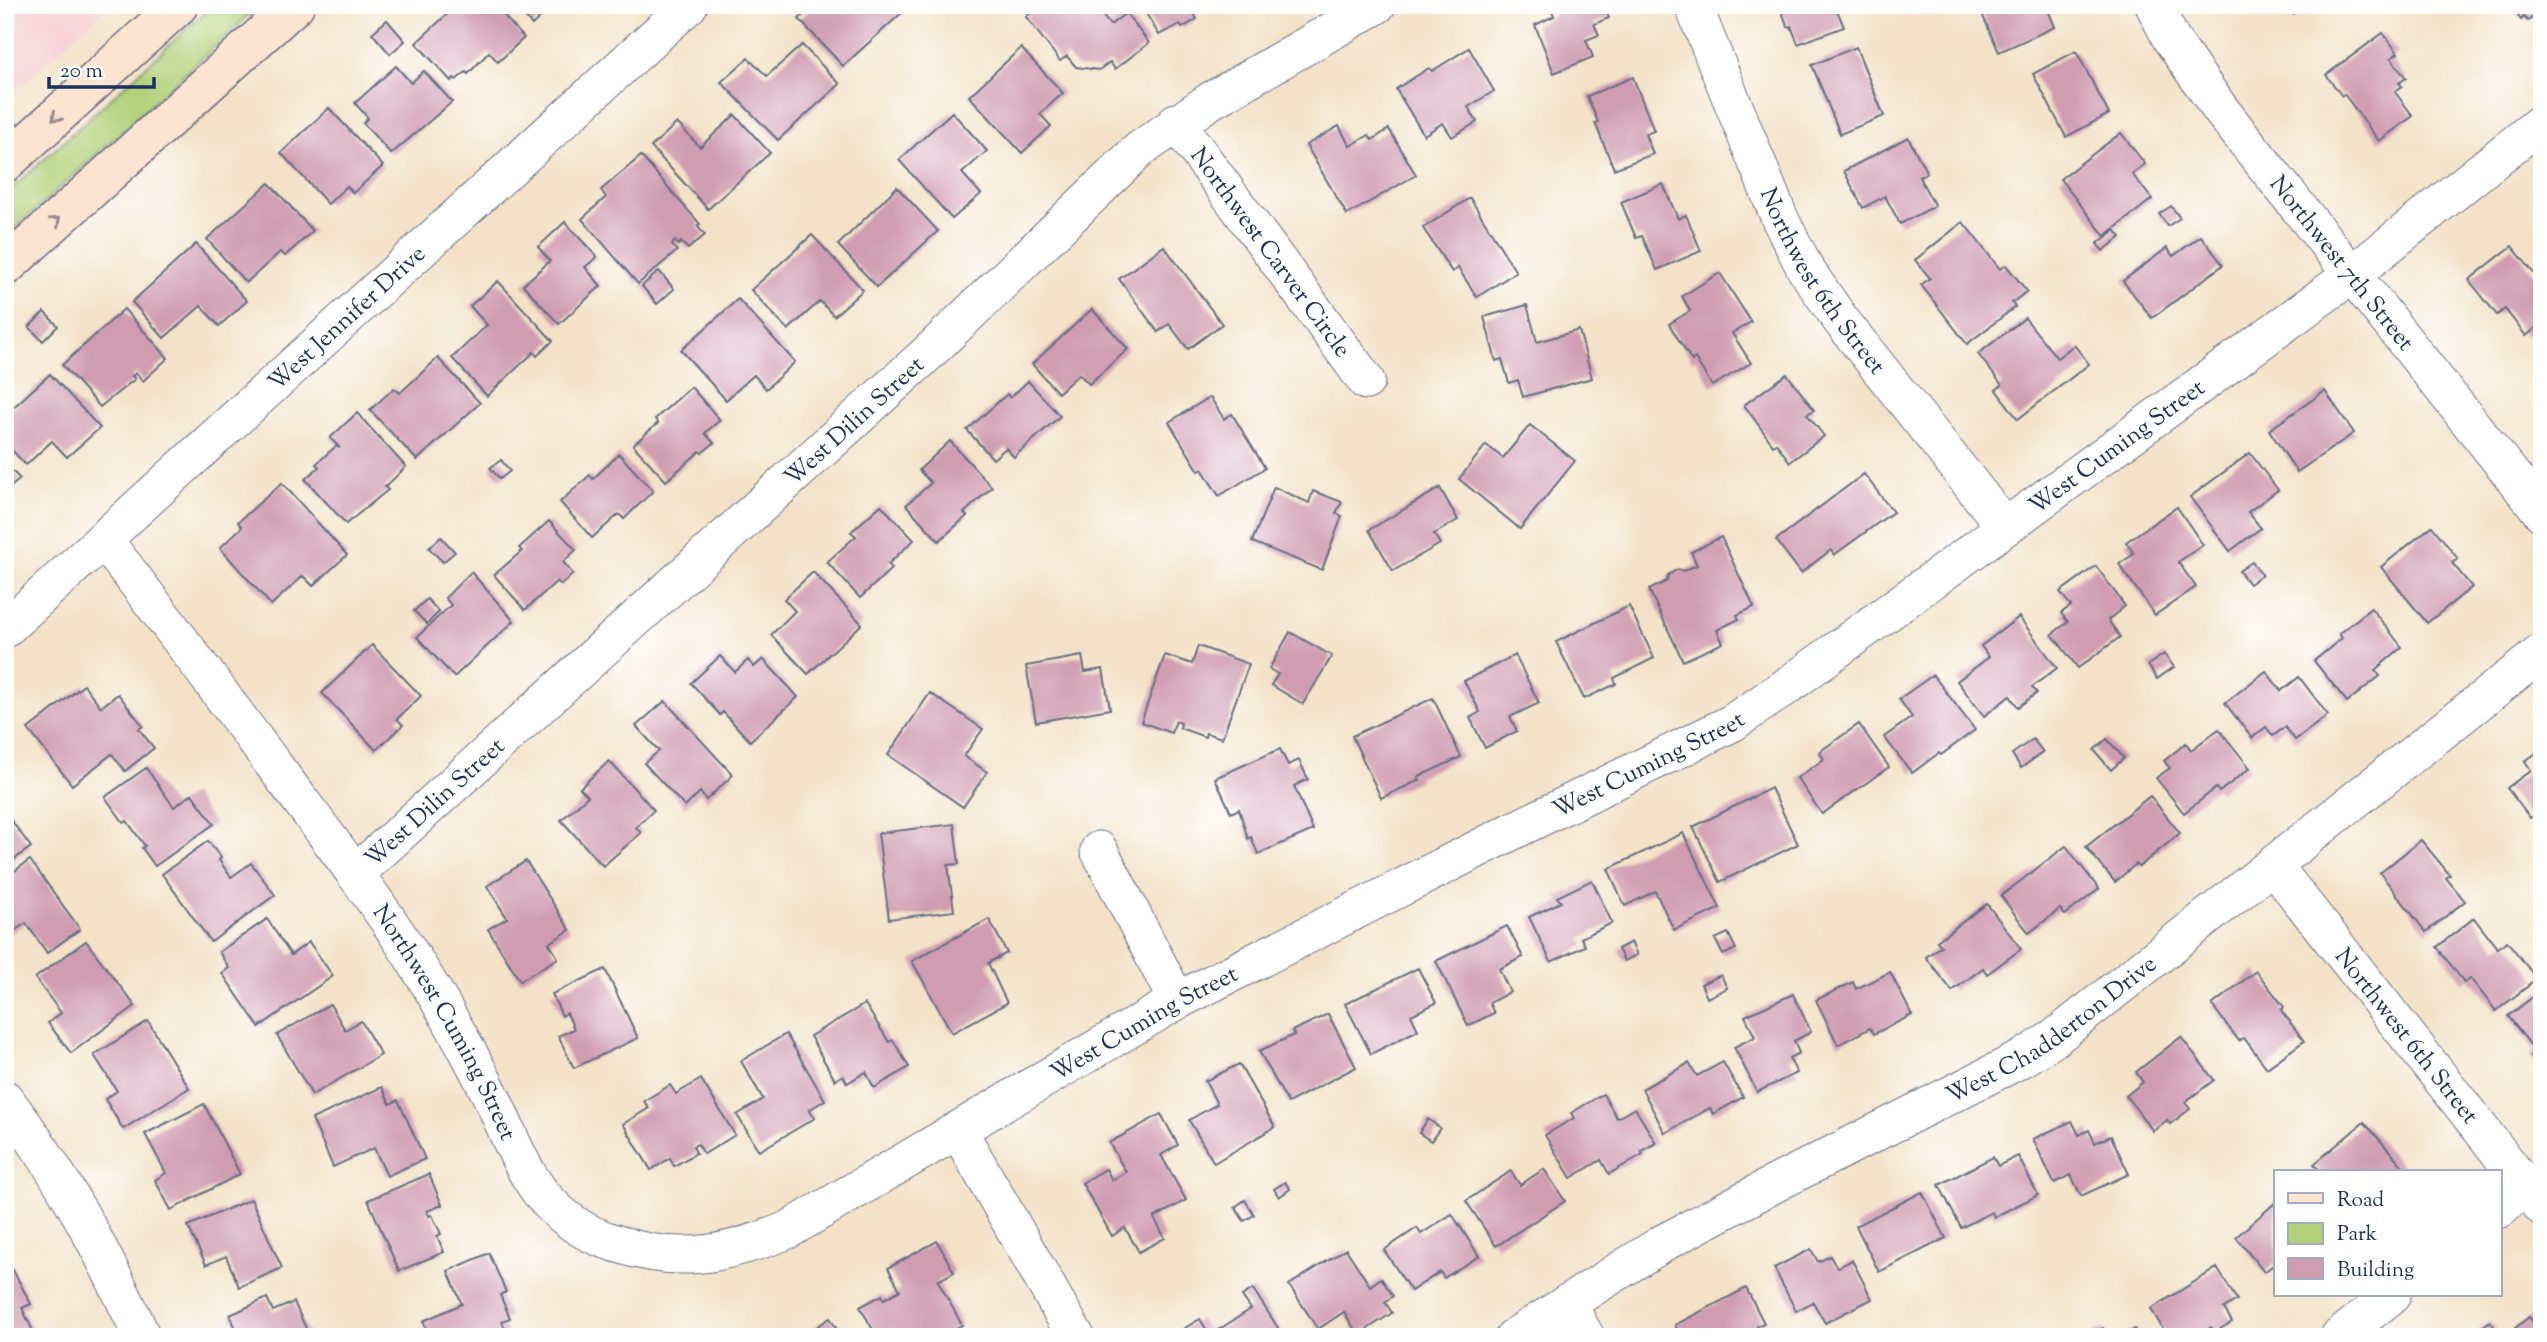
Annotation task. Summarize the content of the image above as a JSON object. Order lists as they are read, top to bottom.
{
  "streets": {
    "street": [
      "Northwest Carver Circle",
      "Northwest 7th Street",
      "Northwest 6th Street",
      "West Jennifer Drive",
      "West Dilin Street",
      "West Cuming Street",
      "Northwest Cuming Street",
      "West Chadderton Drive"
    ]
  },
  "crossings": [
    ["Northwest Carver Circle", "West Dilin Street"],
    ["Northwest 7th Street", "West Cuming Street"],
    ["Northwest 6th Street", "West Cuming Street"],
    ["Northwest 6th Street", "West Chadderton Drive"],
    ["West Jennifer Drive", "Northwest Cuming Street"],
    ["West Dilin Street", "Northwest Cuming Street"],
    ["West Cuming Street", "Northwest Cuming Street"]
  ],
  "legend": ["Road", "Park", "Building"],
  "scale_bar": "20 m"
}
